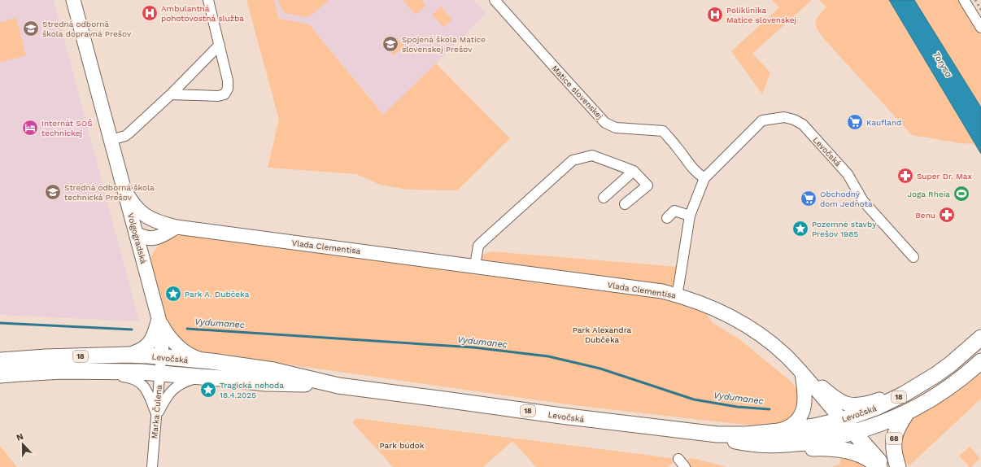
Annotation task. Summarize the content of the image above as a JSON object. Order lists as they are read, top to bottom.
{
  "streets": {
    "main road": ["Levočská", "18", "68"],
    "street": [
      "Matice slovenskej",
      "Volgogradská",
      "Vlada Clementisa",
      "Marka Čulena"
    ]
  },
  "crossings": [
    ["Matice slovenskej", "Levočská"],
    ["Levočská", "Volgogradská"],
    ["Levočská", "Vlada Clementisa"],
    ["Levočská", "Marka Čulena"],
    ["Levočská", "68"],
    ["Volgogradská", "Vlada Clementisa"],
    ["Volgogradská", "Marka Čulena"]
  ],
  "water": ["Torysa", "Vydumanec"],
  "parks": ["Park Alexandra Dubčeka", "Park búdok"],
  "places": {
    "hospital": ["Ambulantná pohotovostná služba", "Poliklinika Matice slovenskej"],
    "school or university": ["Stredná odborná škola dopravná Prešov", "Spojená škola Matice slovenskej Prešov", "Stredná odborná škola technická Prešov"],
    "supermarket": ["Kaufland", "Obchodný dom Jednota"],
    "hotel": ["Internát SOŠ technickej"],
    "pharmacy": ["Super Dr. Max", "Benu"],
    "sports": ["Joga Rheia"],
    "place": ["Pozemné stavby Prešov 1985", "Park A. Dubčeka", "Tragická nehoda 18.4.2025"]
  },
  "north": "top"
}
